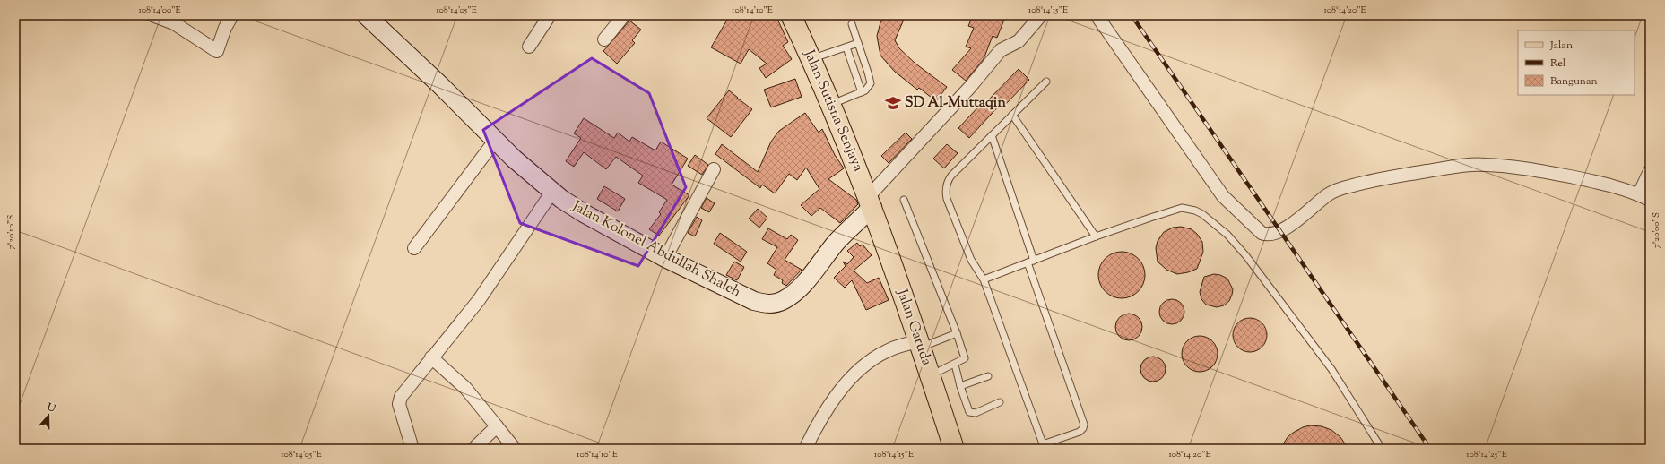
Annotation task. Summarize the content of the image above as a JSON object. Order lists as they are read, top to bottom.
{
  "streets": {
    "main road": ["Jalan Sutisna Senjaya", "Jalan Kolonel Abdullah Shaleh", "Jalan Garuda"]
  },
  "crossings": [
    ["Jalan Sutisna Senjaya", "Jalan Kolonel Abdullah Shaleh"],
    ["Jalan Sutisna Senjaya", "Jalan Garuda"],
    ["Jalan Kolonel Abdullah Shaleh", "Jalan Garuda"]
  ],
  "places": {
    "school or university": ["SD Al-Muttaqin"]
  },
  "legend": ["Jalan", "Rel", "Bangunan"],
  "north": "top",
  "coordinates": [
    "108°14'00\"E",
    "108°14'05\"E",
    "108°14'10\"E",
    "108°14'15\"E",
    "108°14'20\"E",
    "7°20'00\"S",
    "7°20'10\"S",
    "108°14'25\"E"
  ]
}
